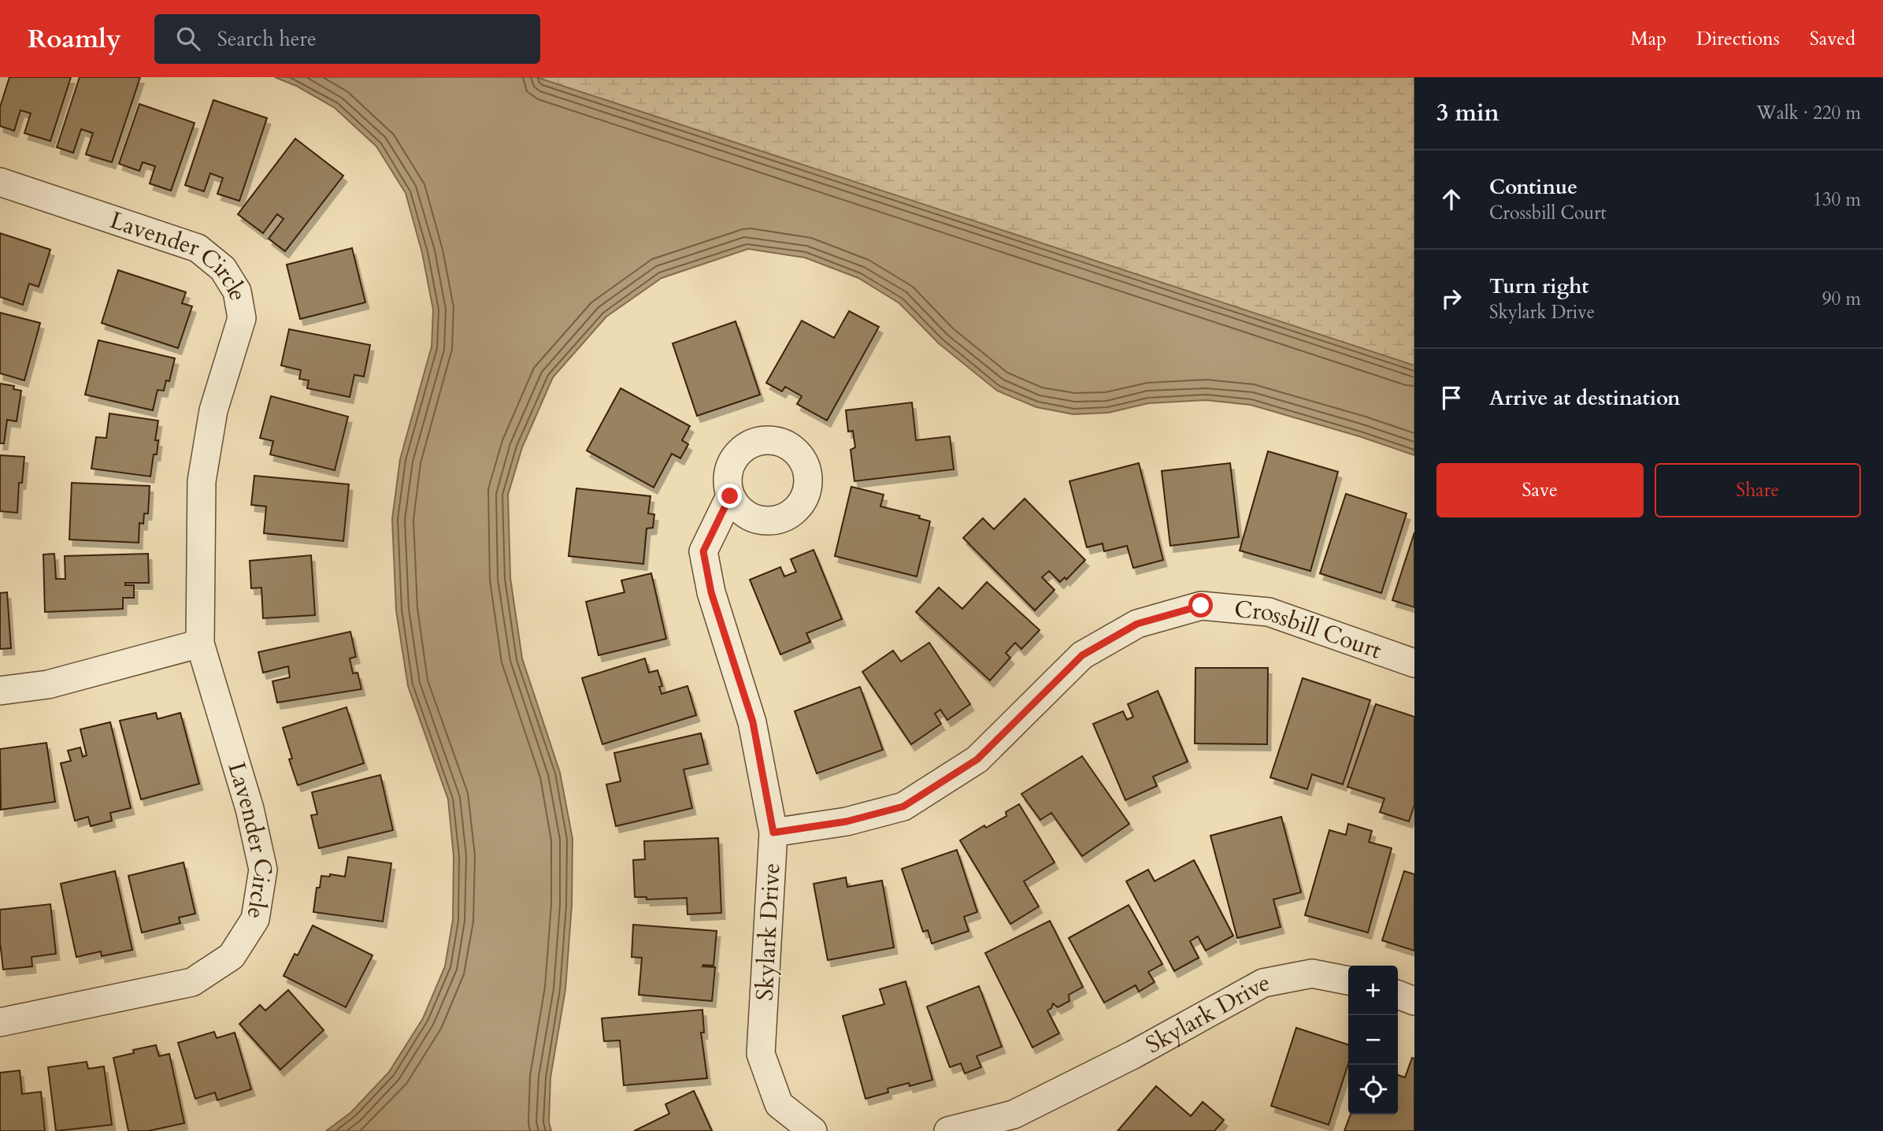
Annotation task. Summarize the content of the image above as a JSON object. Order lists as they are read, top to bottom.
{
  "streets": {
    "street": ["Lavender Circle", "Crossbill Court", "Skylark Drive"]
  },
  "crossings": [
    ["Crossbill Court", "Skylark Drive"]
  ],
  "page": {
    "header": "Roamly",
    "search": "Search here",
    "nav": ["Map", "Directions", "Saved"],
    "heading": ["3 min", "Walk · 220 m"],
    "list": [
      ["Continue", "Crossbill Court", "130 m"],
      ["Turn right", "Skylark Drive", "90 m"],
      "Arrive at destination"
    ],
    "buttons": ["Save", "Share"],
    "map_buttons": ["+", "−"]
  }
}
